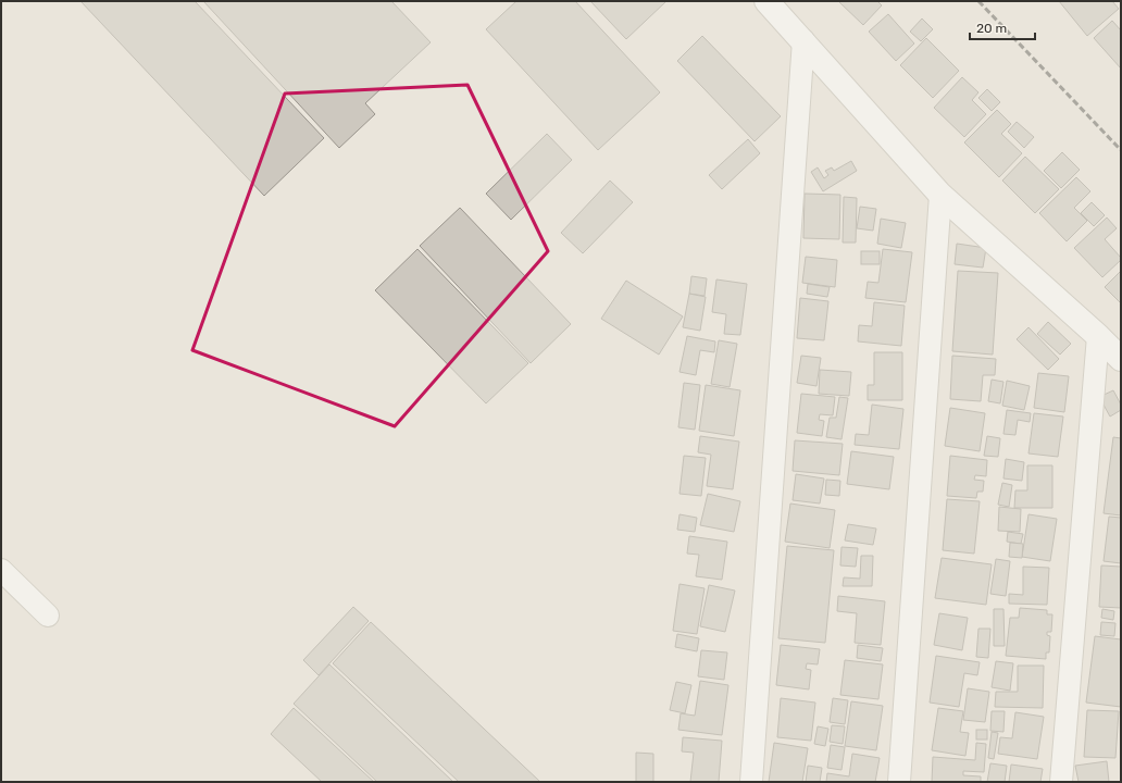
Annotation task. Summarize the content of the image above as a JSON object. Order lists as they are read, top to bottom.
{
  "scale_bar": "20 m"
}
